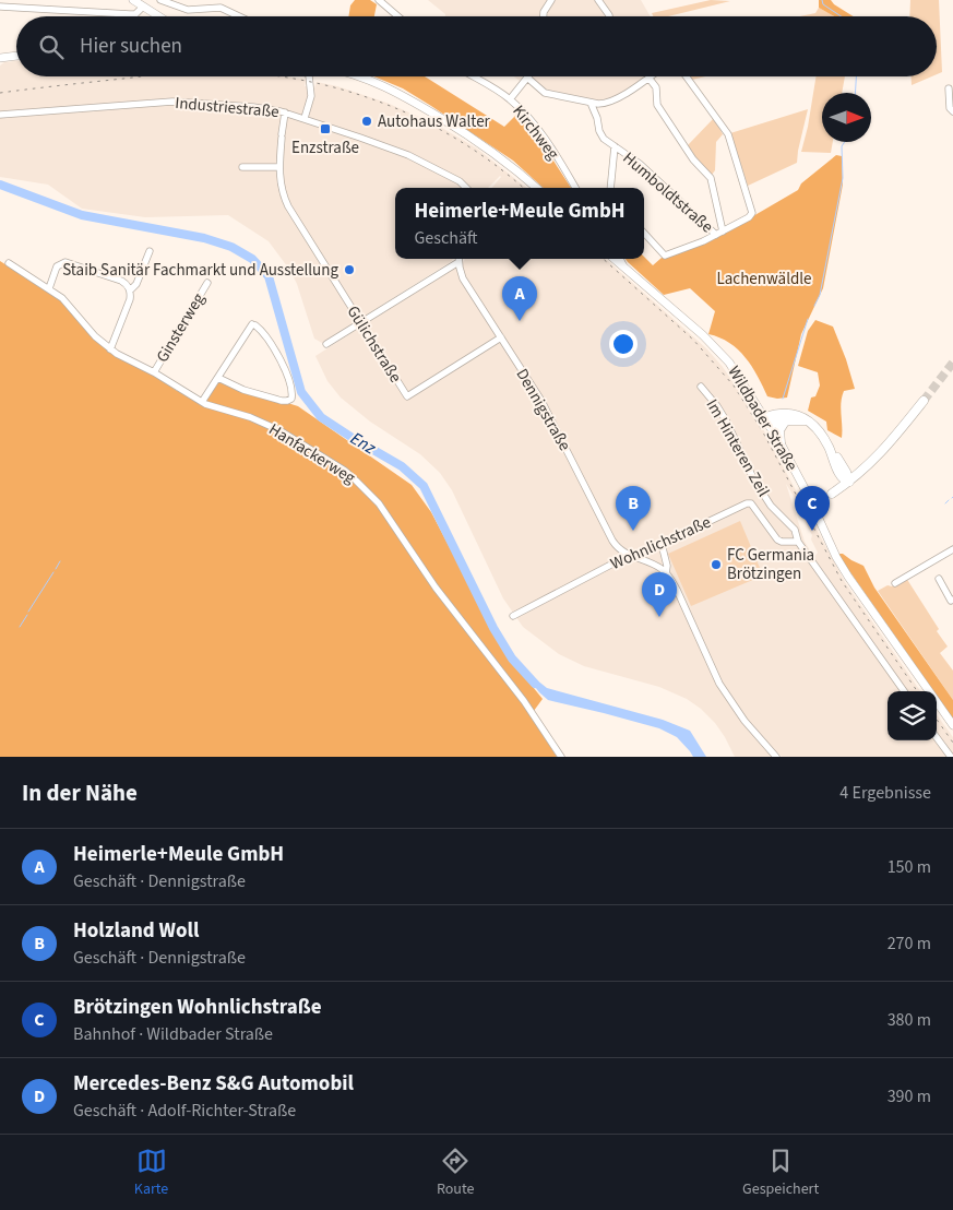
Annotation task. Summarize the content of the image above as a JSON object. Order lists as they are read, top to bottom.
{
  "streets": {
    "main road": ["Wildbader Straße"],
    "street": [
      "Industriestraße",
      "Kirchweg",
      "Humboldtstraße",
      "Ginsterweg",
      "Gülichstraße",
      "Dennigstraße",
      "Im Hinteren Zeil",
      "Hanfackerweg",
      "Wohnlichstraße"
    ]
  },
  "crossings": [
    ["Ginsterweg", "Hanfackerweg"],
    ["Gülichstraße", "Dennigstraße"],
    ["Dennigstraße", "Wohnlichstraße"],
    ["Im Hinteren Zeil", "Wohnlichstraße"]
  ],
  "water": ["Enz"],
  "parks": ["Lachenwäldle"],
  "places": {
    "other": ["Autohaus Walter", "Staib Sanitär Fachmarkt und Ausstellung", "FC Germania Brötzingen"],
    "transit": ["Enzstraße"]
  },
  "north": "right",
  "page": {
    "search": "Hier suchen",
    "popup": ["Heimerle+Meule GmbH", "Geschäft"],
    "pins": [
      "A",
      "B",
      "C",
      "D"
    ],
    "heading": ["In der Nähe", "4 Ergebnisse"],
    "list": [
      {
        "mark": "A",
        "name": "Heimerle+Meule GmbH",
        "note": "Geschäft · Dennigstraße",
        "value": "150 m"
      },
      {
        "mark": "B",
        "name": "Holzland Woll",
        "note": "Geschäft · Dennigstraße",
        "value": "270 m"
      },
      {
        "mark": "C",
        "name": "Brötzingen Wohnlichstraße",
        "note": "Bahnhof · Wildbader Straße",
        "value": "380 m"
      },
      {
        "mark": "D",
        "name": "Mercedes-Benz S&G Automobil",
        "note": "Geschäft · Adolf-Richter-Straße",
        "value": "390 m"
      }
    ],
    "nav": ["Karte", "Route", "Gespeichert"]
  }
}
